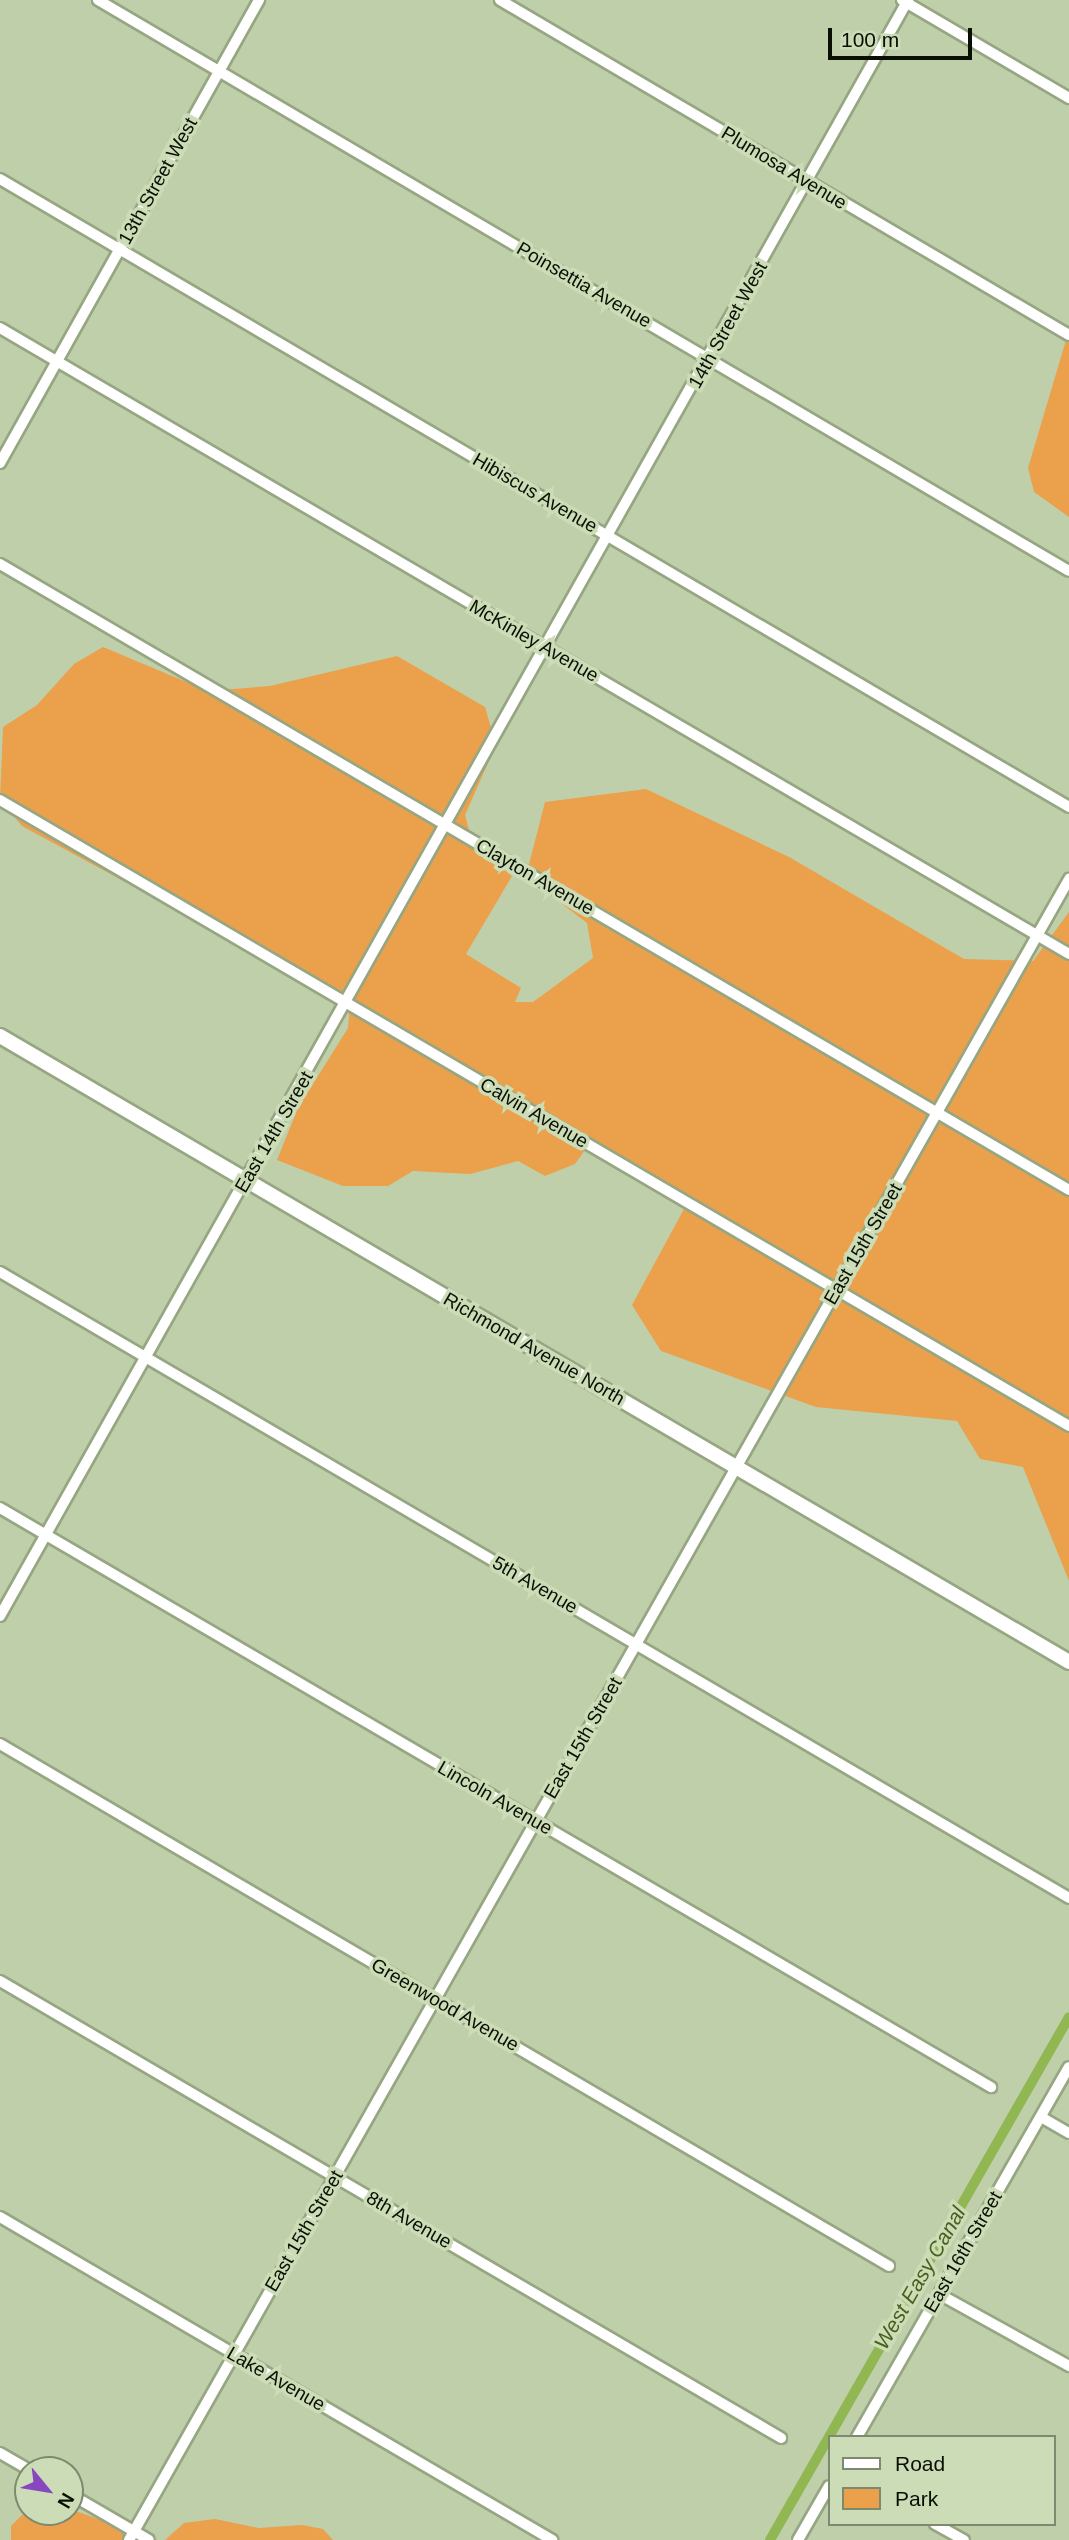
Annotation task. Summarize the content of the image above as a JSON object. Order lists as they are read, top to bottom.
{
  "streets": {
    "street": [
      "Plumosa Avenue",
      "13th Street West",
      "Poinsettia Avenue",
      "14th Street West",
      "Hibiscus Avenue",
      "McKinley Avenue",
      "Clayton Avenue",
      "Calvin Avenue",
      "East 14th Street",
      "East 15th Street",
      "Richmond Avenue North",
      "5th Avenue",
      "Lincoln Avenue",
      "Greenwood Avenue",
      "8th Avenue",
      "East 16th Street",
      "Lake Avenue"
    ]
  },
  "crossings": [
    ["Plumosa Avenue", "14th Street West"],
    ["13th Street West", "Poinsettia Avenue"],
    ["13th Street West", "Hibiscus Avenue"],
    ["13th Street West", "McKinley Avenue"],
    ["Poinsettia Avenue", "14th Street West"],
    ["14th Street West", "Hibiscus Avenue"],
    ["14th Street West", "McKinley Avenue"],
    ["14th Street West", "East 14th Street"],
    ["McKinley Avenue", "East 14th Street"],
    ["McKinley Avenue", "East 15th Street"],
    ["Clayton Avenue", "East 14th Street"],
    ["Clayton Avenue", "East 15th Street"],
    ["Calvin Avenue", "East 14th Street"],
    ["Calvin Avenue", "East 15th Street"],
    ["East 14th Street", "Richmond Avenue North"],
    ["East 14th Street", "5th Avenue"],
    ["East 14th Street", "Lincoln Avenue"],
    ["East 15th Street", "Richmond Avenue North"],
    ["East 15th Street", "5th Avenue"],
    ["East 15th Street", "Lincoln Avenue"],
    ["East 15th Street", "Greenwood Avenue"],
    ["East 15th Street", "8th Avenue"],
    ["East 15th Street", "Lake Avenue"]
  ],
  "water": ["West Easy Canal"],
  "legend": ["Road", "Park"],
  "scale_bar": "100 m",
  "north": "bottom right"
}
